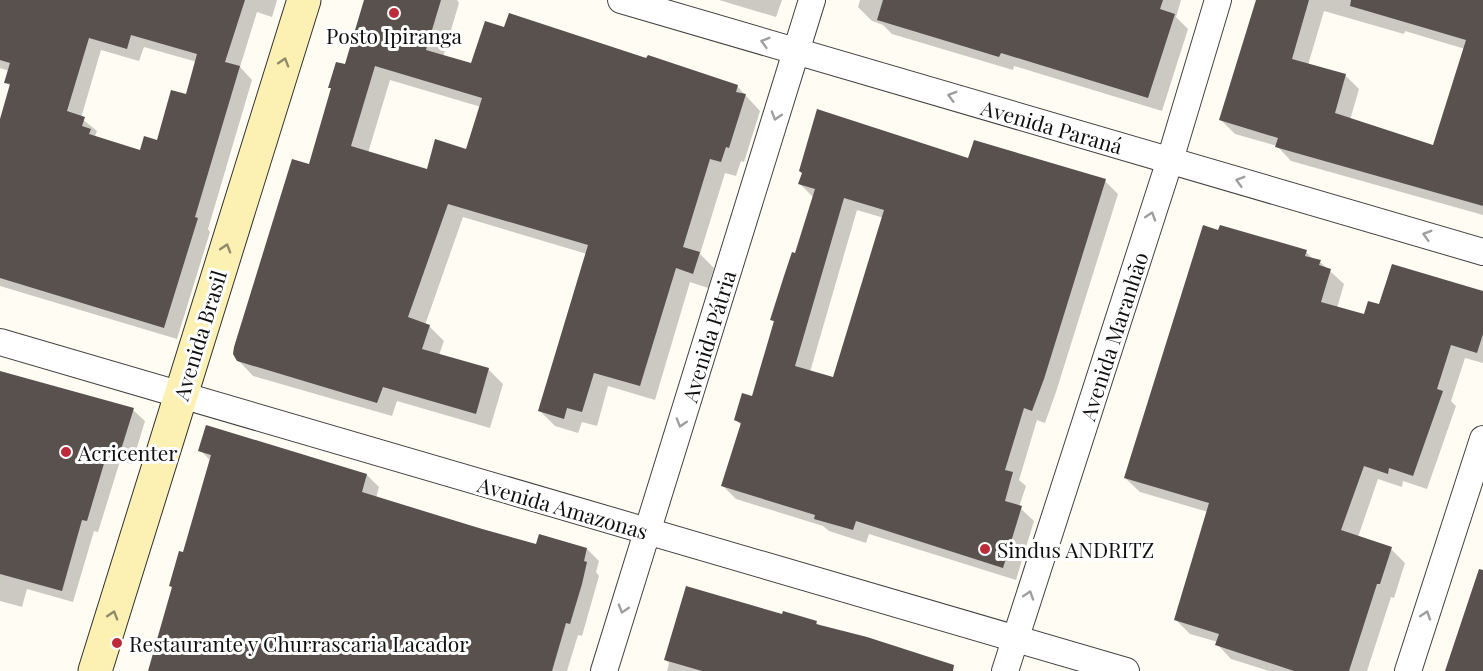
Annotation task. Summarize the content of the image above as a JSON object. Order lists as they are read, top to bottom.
{
  "streets": {
    "main road": ["Avenida Brasil"],
    "street": [
      "Avenida Paraná",
      "Avenida Pátria",
      "Avenida Maranhão",
      "Avenida Amazonas"
    ]
  },
  "crossings": [
    ["Avenida Paraná", "Avenida Pátria"],
    ["Avenida Paraná", "Avenida Maranhão"],
    ["Avenida Brasil", "Avenida Amazonas"],
    ["Avenida Pátria", "Avenida Amazonas"],
    ["Avenida Maranhão", "Avenida Amazonas"]
  ],
  "one_way": [
    "Avenida Paraná",
    "Avenida Brasil",
    "Avenida Pátria",
    "Avenida Maranhão"
  ],
  "places": [
    "Posto Ipiranga",
    "Acricenter",
    "Sindus ANDRITZ",
    "Restaurante y Churrascaria Lacador"
  ]
}
